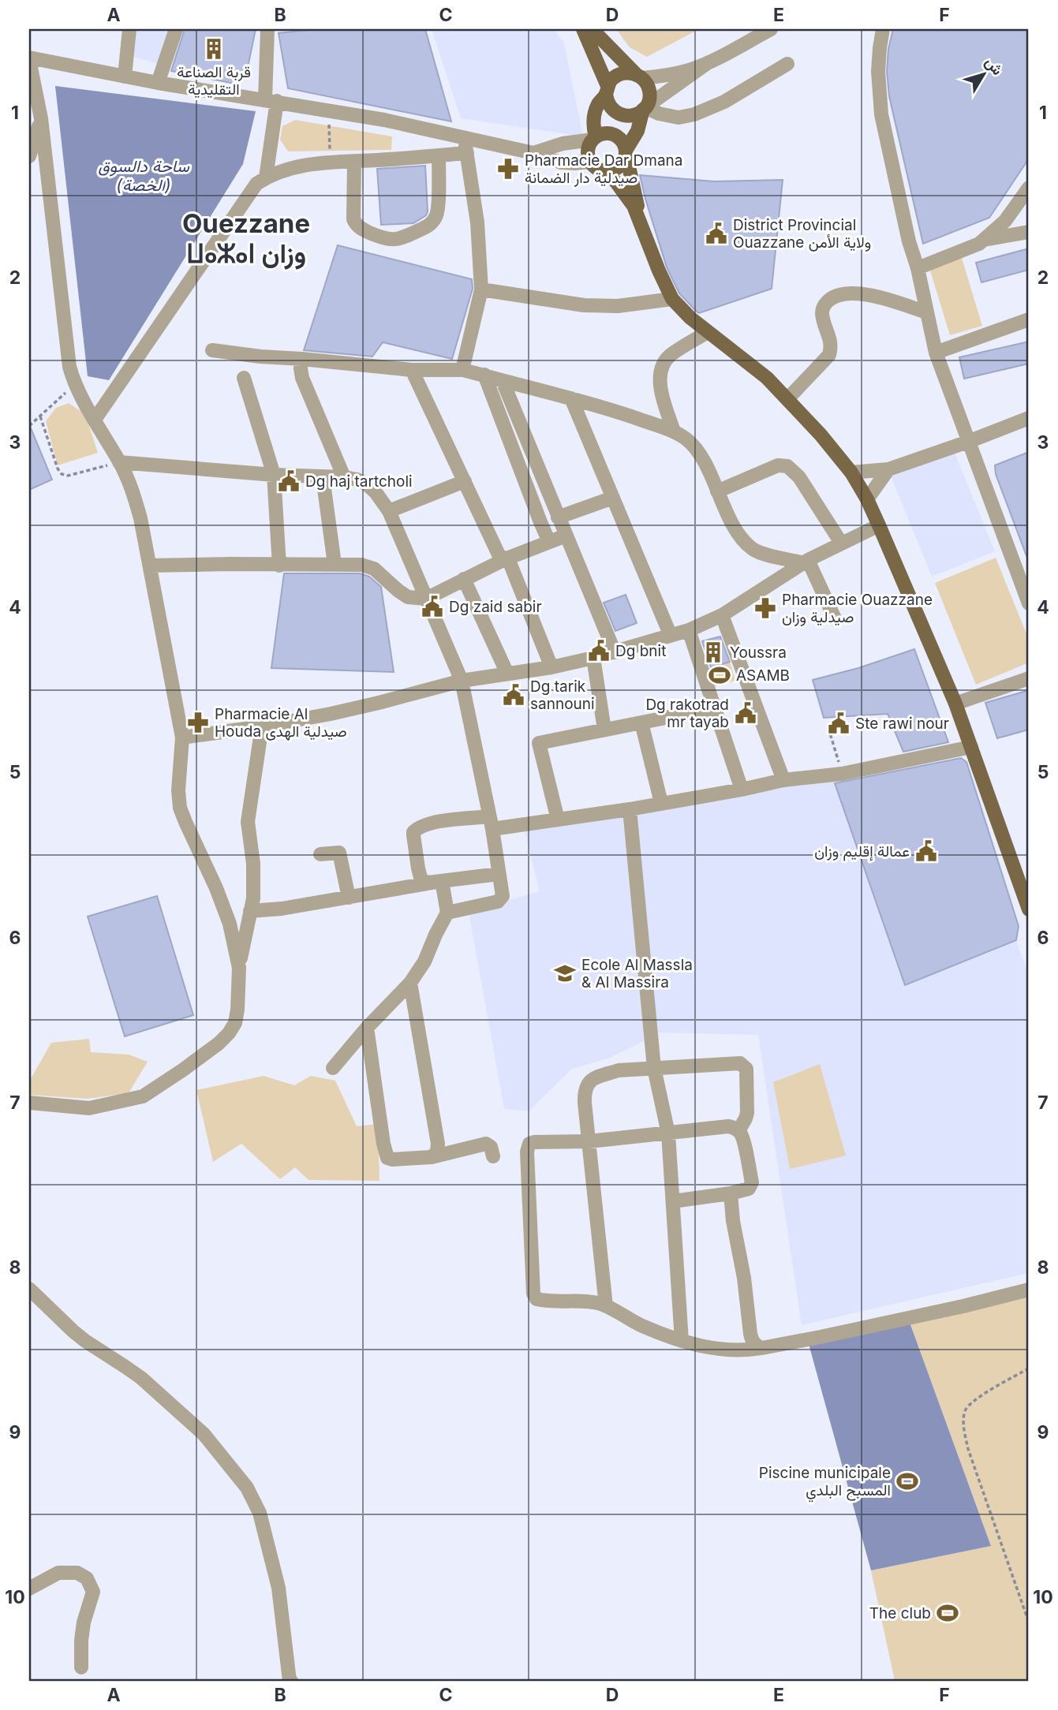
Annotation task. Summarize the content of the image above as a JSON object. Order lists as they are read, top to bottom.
{
  "districts": ["Ouezzane ⵡⴰⵣⴰⵏ وزان"],
  "water": ["ساحة دالسوق (الخصة)"],
  "places": {
    "building": ["قربة الصناعة التقليدية", "Youssra"],
    "pharmacy": ["Pharmacie Dar Dmana صيدلية دار الضمانة", "Pharmacie Ouazzane صيدلية وزان", "Pharmacie Al Houda صيدلية الهدى"],
    "public building": [
      "District Provincial Ouazzane ولاية الأمن",
      "Dg haj tartcholi",
      "Dg zaid sabir",
      "Dg bnit",
      "Dg tarik sannouni",
      "Dg rakotrad mr tayab",
      "Ste rawi nour",
      "عمالة إقليم وزان"
    ],
    "sports": ["ASAMB", "Piscine municipale المسبح البلدي", "The club"],
    "school or university": ["Ecole Al Massla & Al Massira"]
  },
  "north": "top right",
  "grid": {
    "columns": [
      "A",
      "B",
      "C",
      "D",
      "E",
      "F"
    ],
    "rows": [
      "1",
      "2",
      "3",
      "4",
      "5",
      "6",
      "7",
      "8",
      "9",
      "10"
    ]
  }
}
